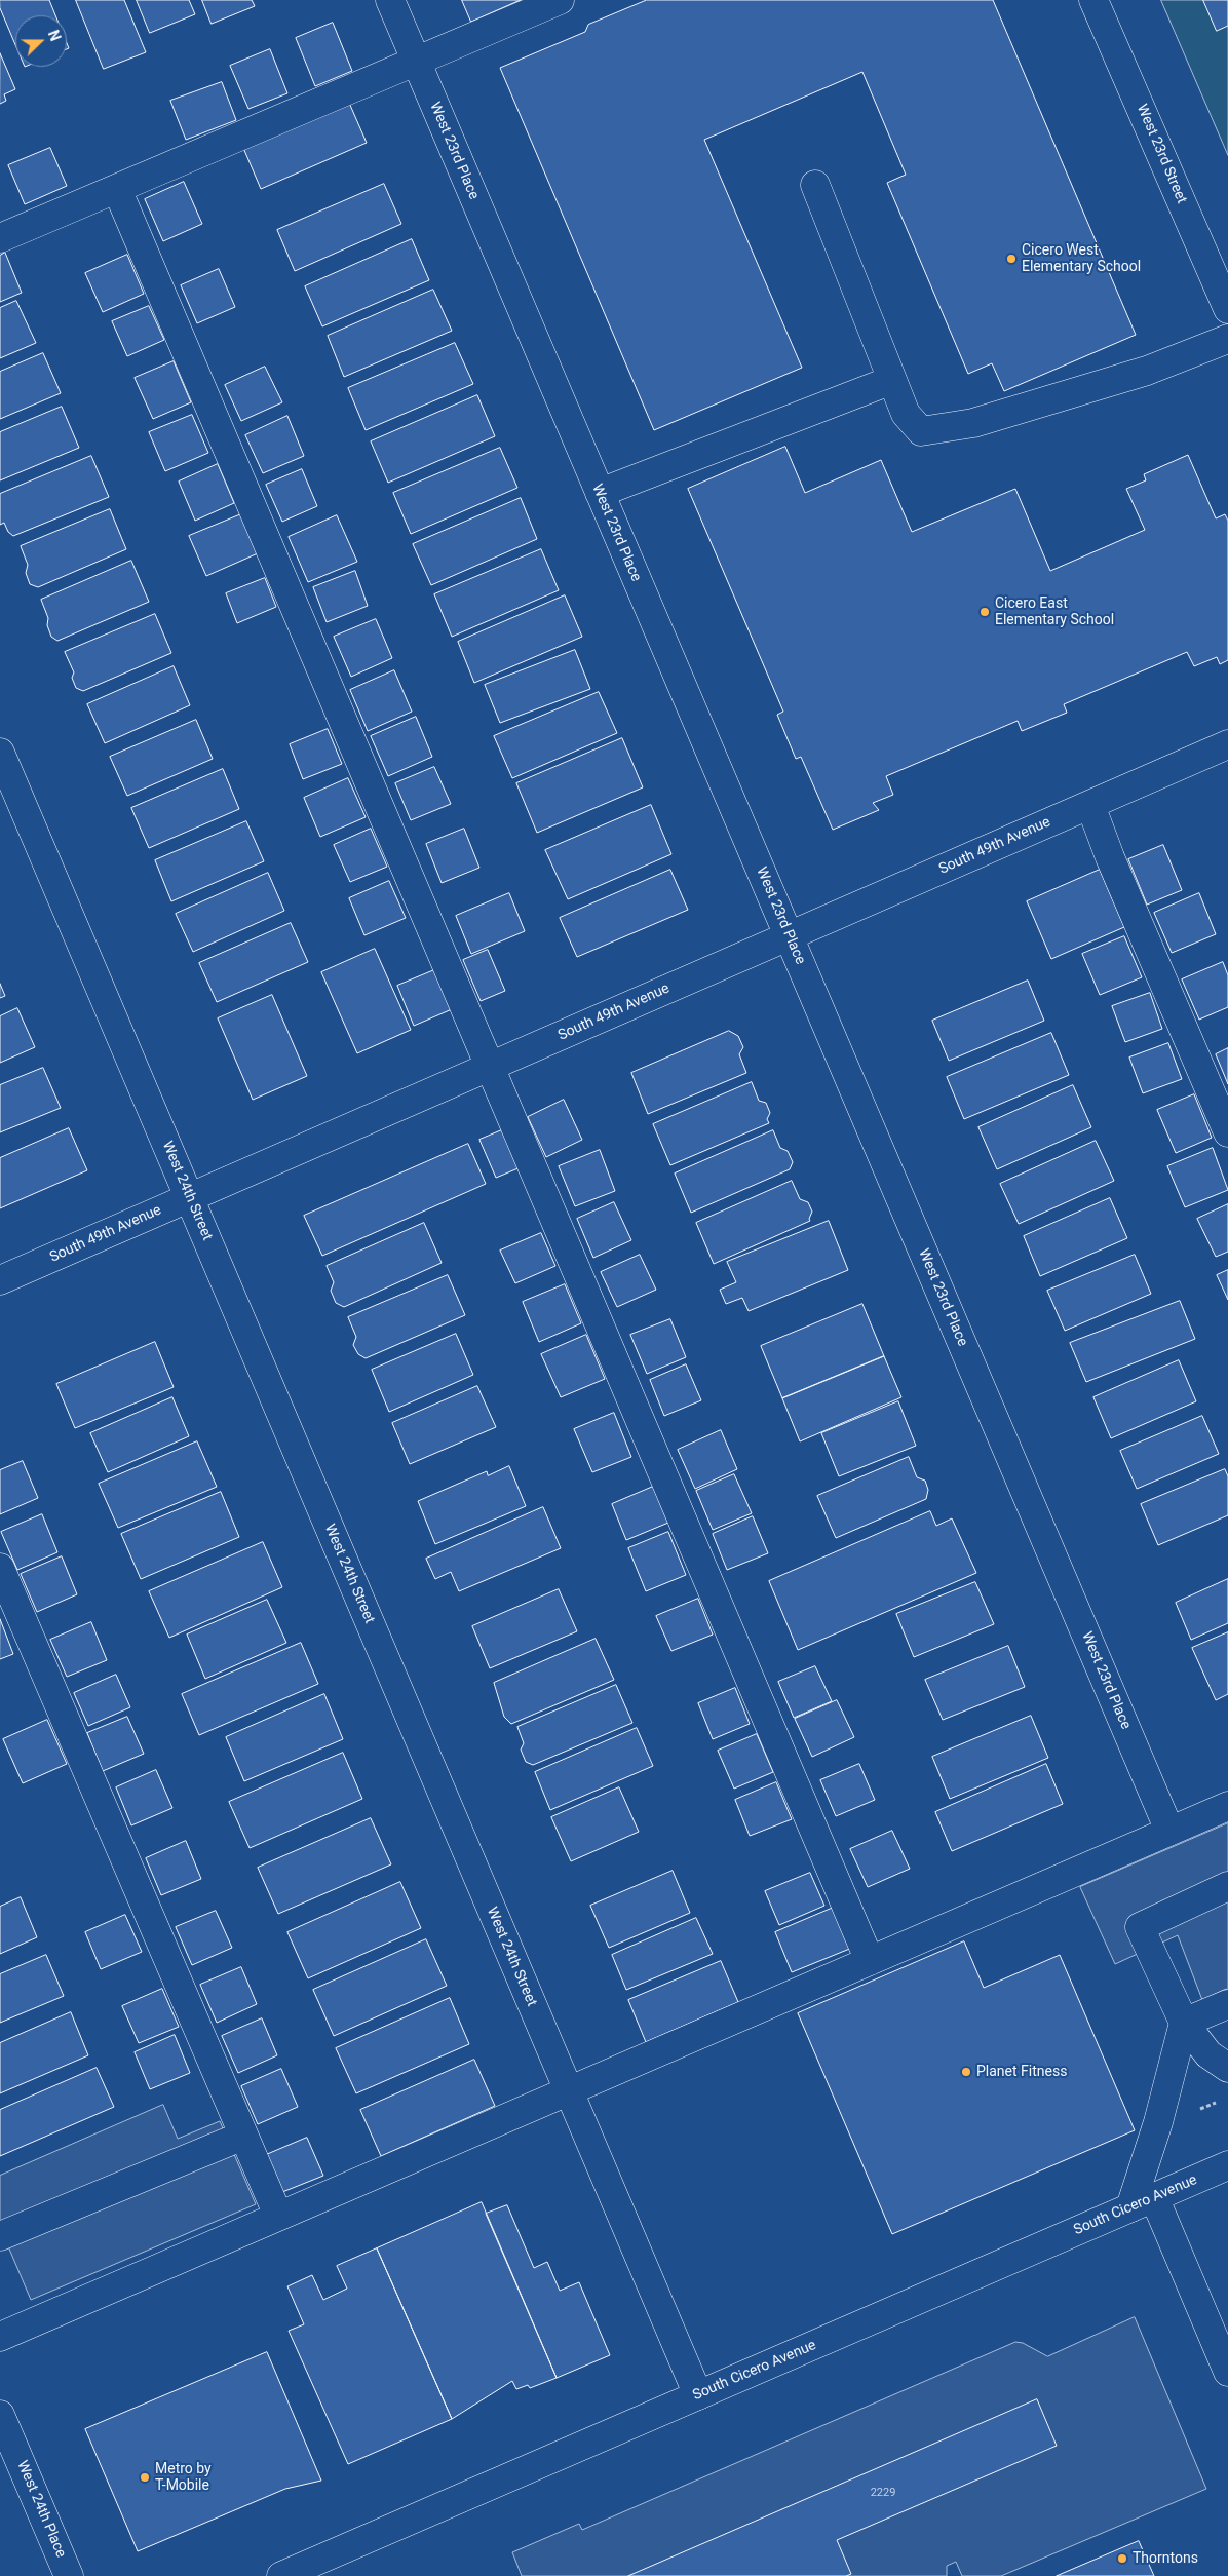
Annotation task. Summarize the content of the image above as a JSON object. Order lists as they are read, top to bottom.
{
  "streets": {
    "street": [
      "West 23rd Place",
      "West 23rd Street",
      "South 49th Avenue",
      "West 24th Street",
      "South Cicero Avenue",
      "West 24th Place"
    ]
  },
  "crossings": [
    ["West 23rd Place", "South 49th Avenue"],
    ["South 49th Avenue", "West 24th Street"],
    ["West 24th Street", "South Cicero Avenue"]
  ],
  "places": [
    "Cicero West Elementary School",
    "Cicero East Elementary School",
    "Planet Fitness",
    "Metro by T-Mobile",
    "Thorntons"
  ],
  "house_numbers": ["2229"],
  "north": "right"
}
